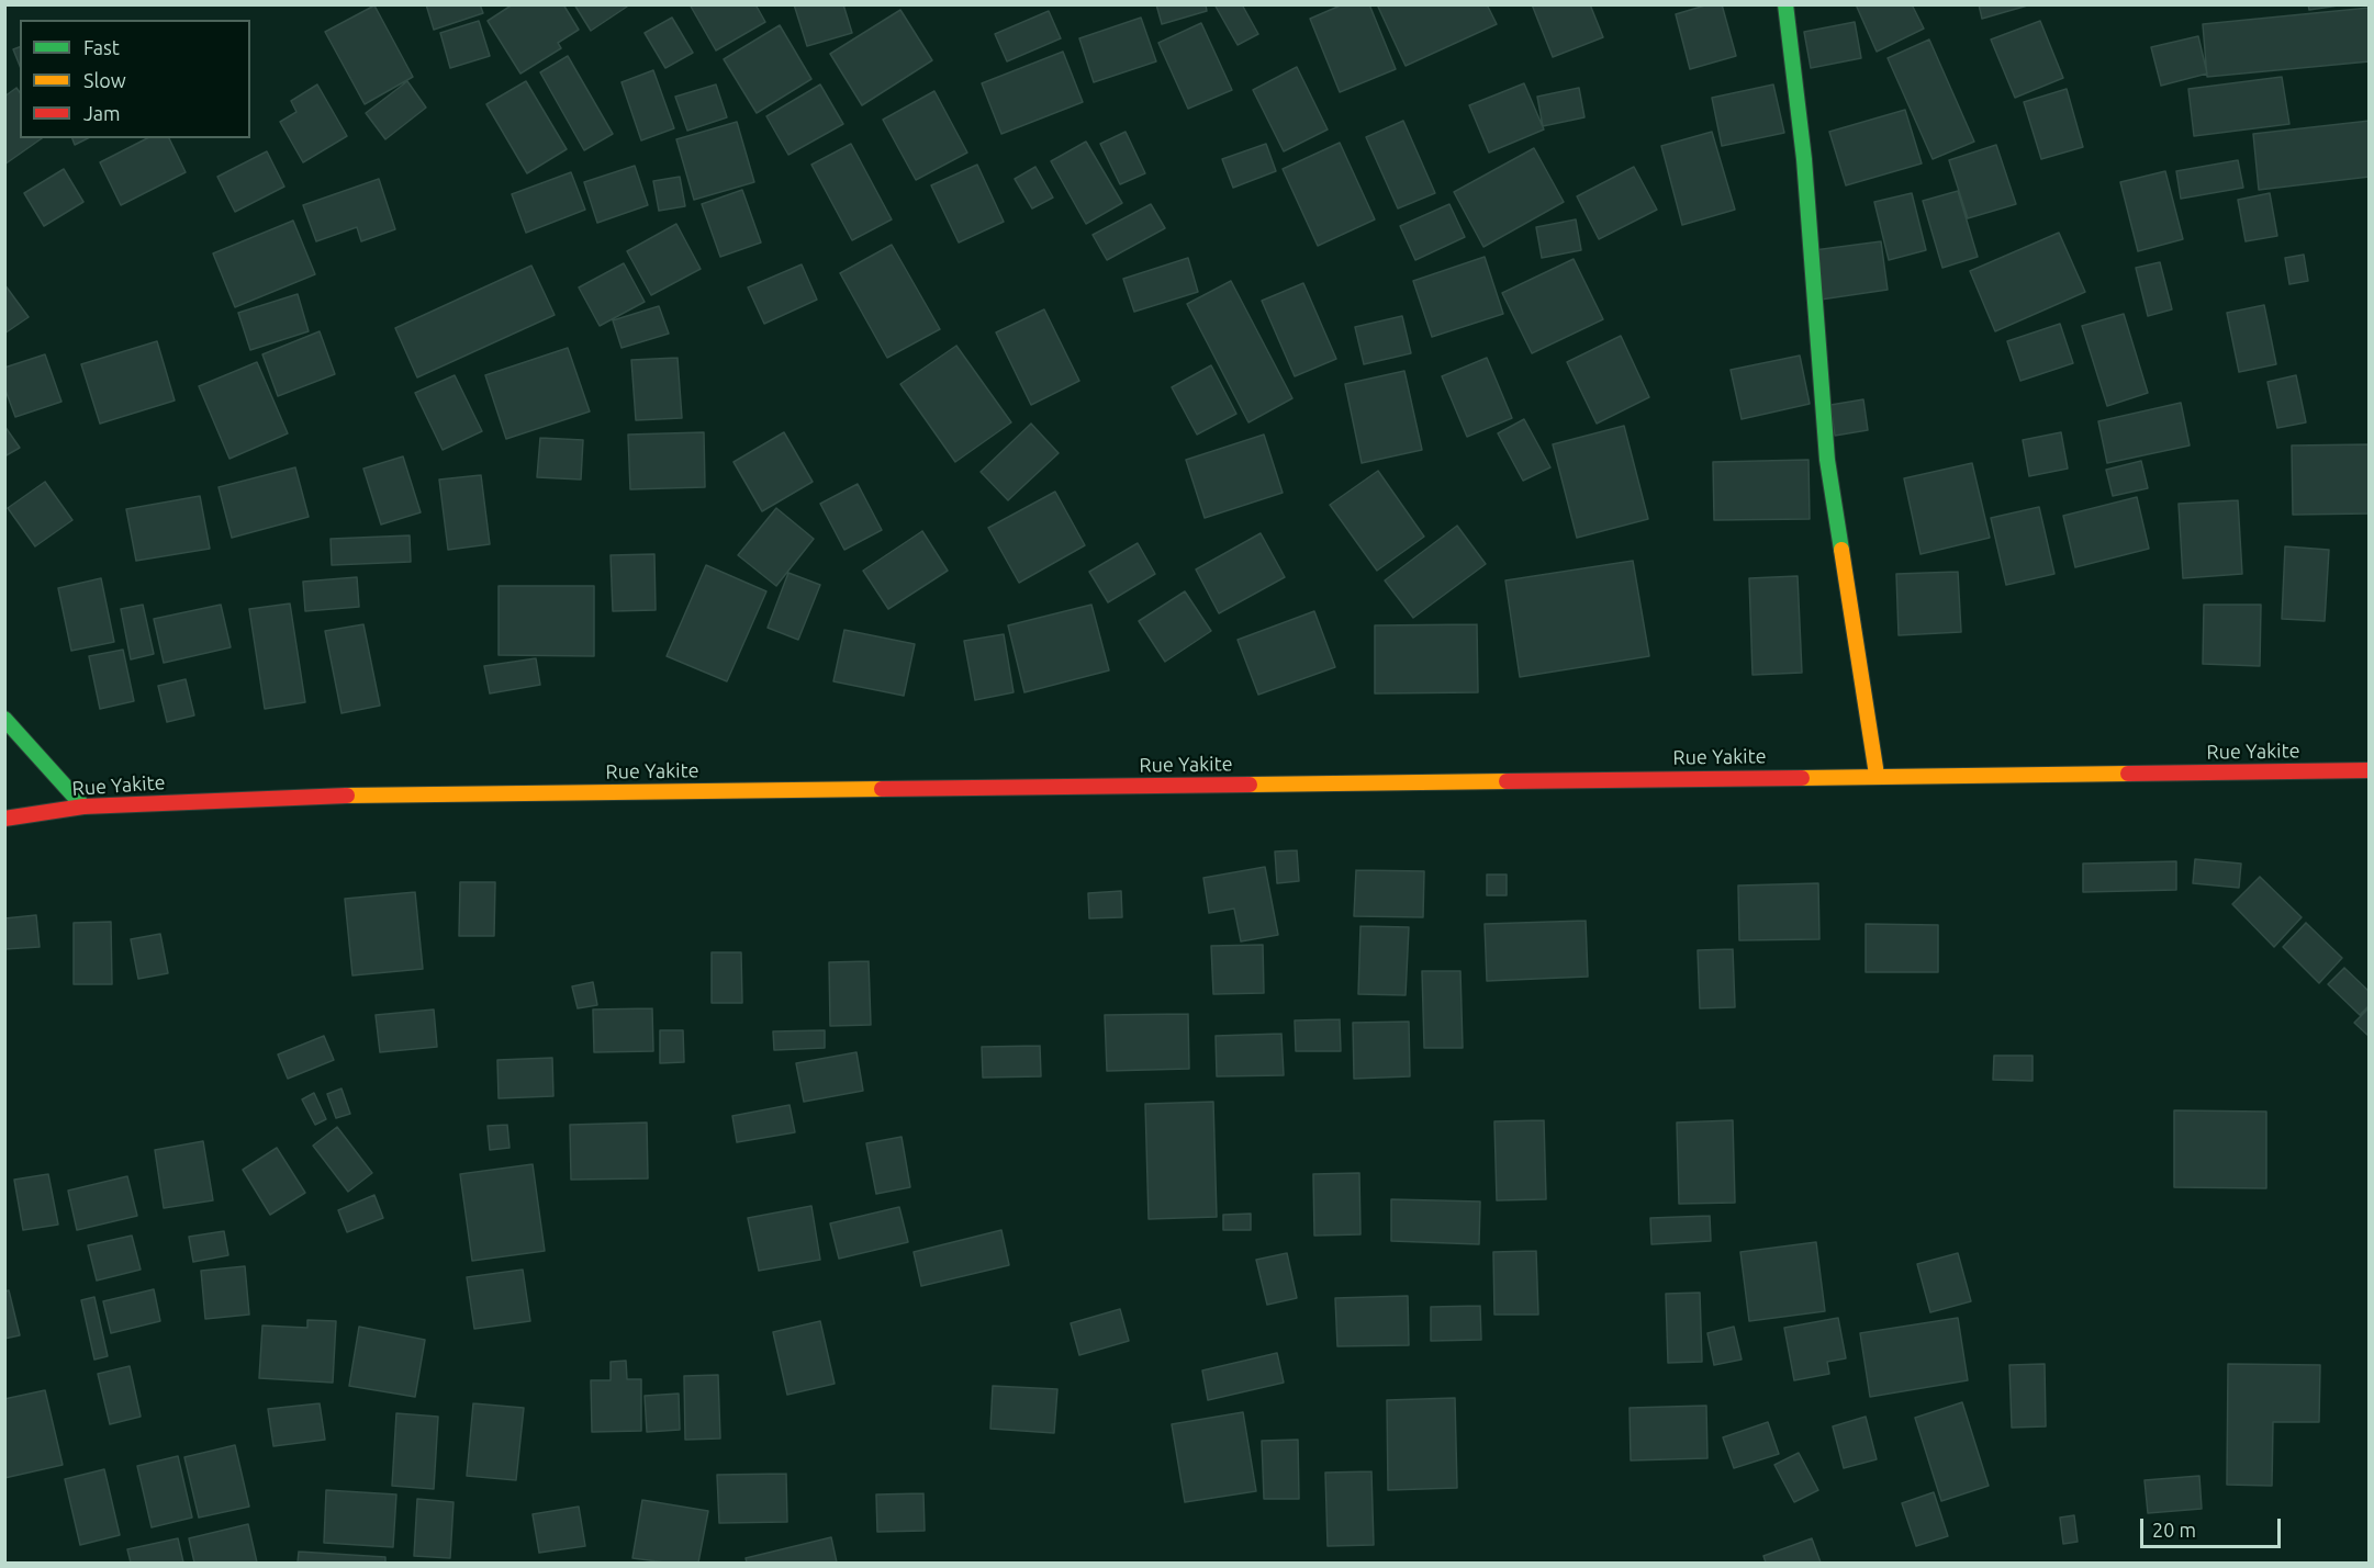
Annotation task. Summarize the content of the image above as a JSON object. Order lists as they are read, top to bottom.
{
  "streets": {
    "main road": ["Rue Yakite"]
  },
  "legend": ["Fast", "Slow", "Jam"],
  "scale_bar": "20 m"
}
